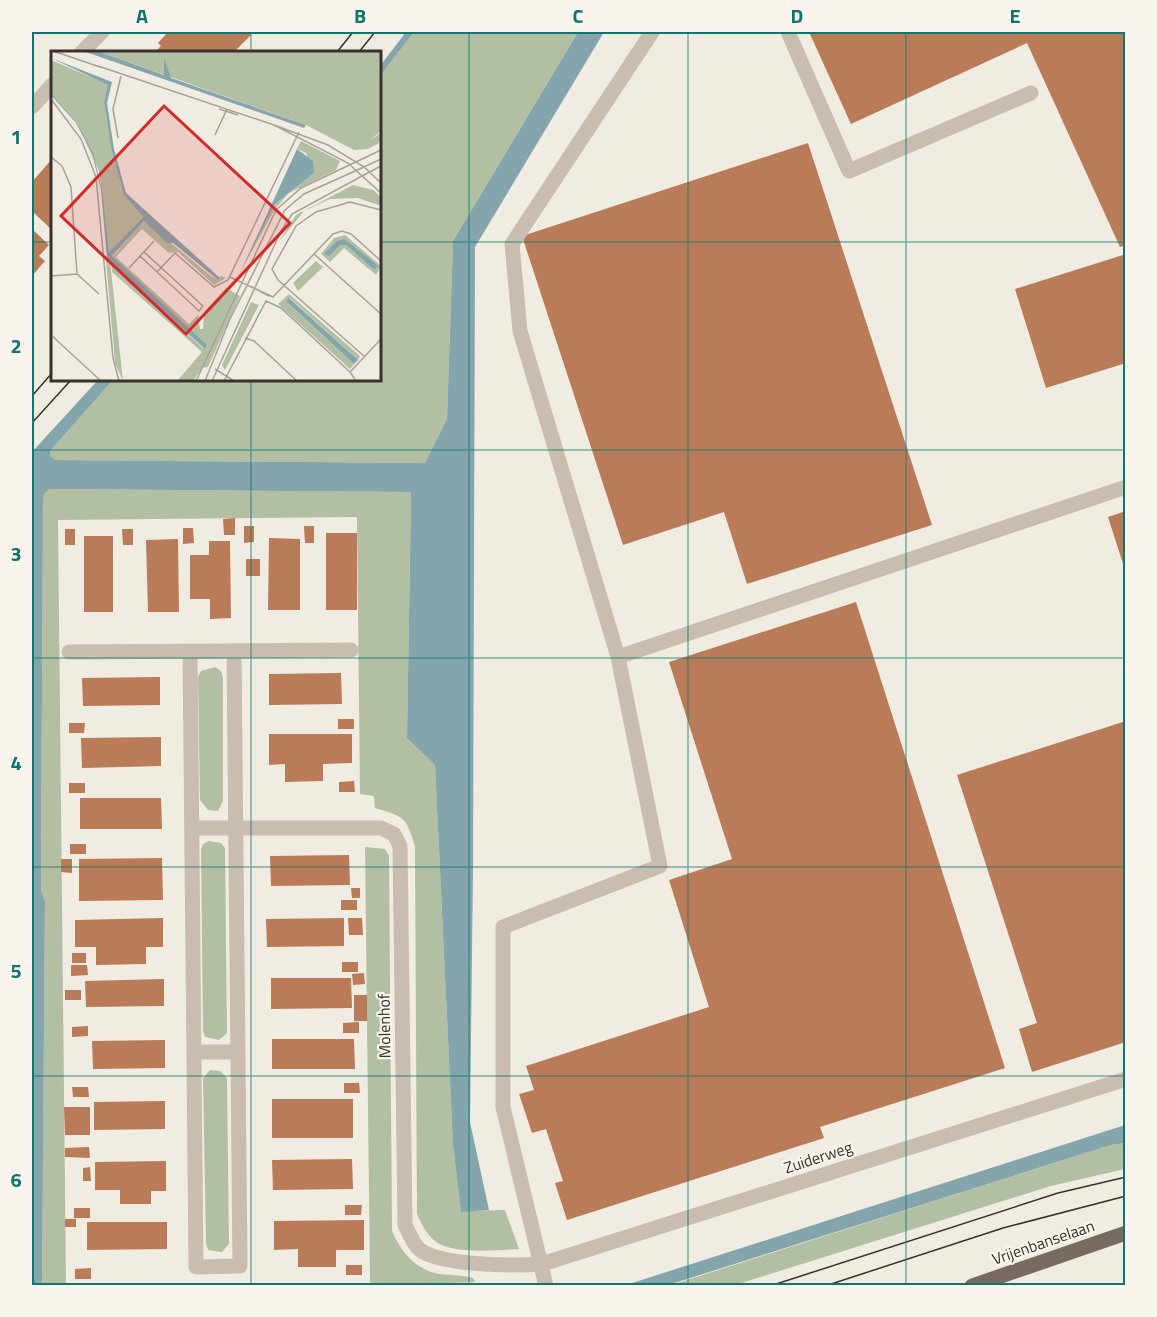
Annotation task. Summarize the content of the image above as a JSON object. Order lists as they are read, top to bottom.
{
  "streets": {
    "main road": ["Vrijenbanselaan"],
    "street": ["Molenhof", "Zuiderweg"]
  },
  "crossings": [
    ["Molenhof", "Zuiderweg"]
  ],
  "grid": {
    "columns": [
      "A",
      "B",
      "C",
      "D",
      "E"
    ],
    "rows": [
      "1",
      "2",
      "3",
      "4",
      "5",
      "6"
    ]
  }
}
